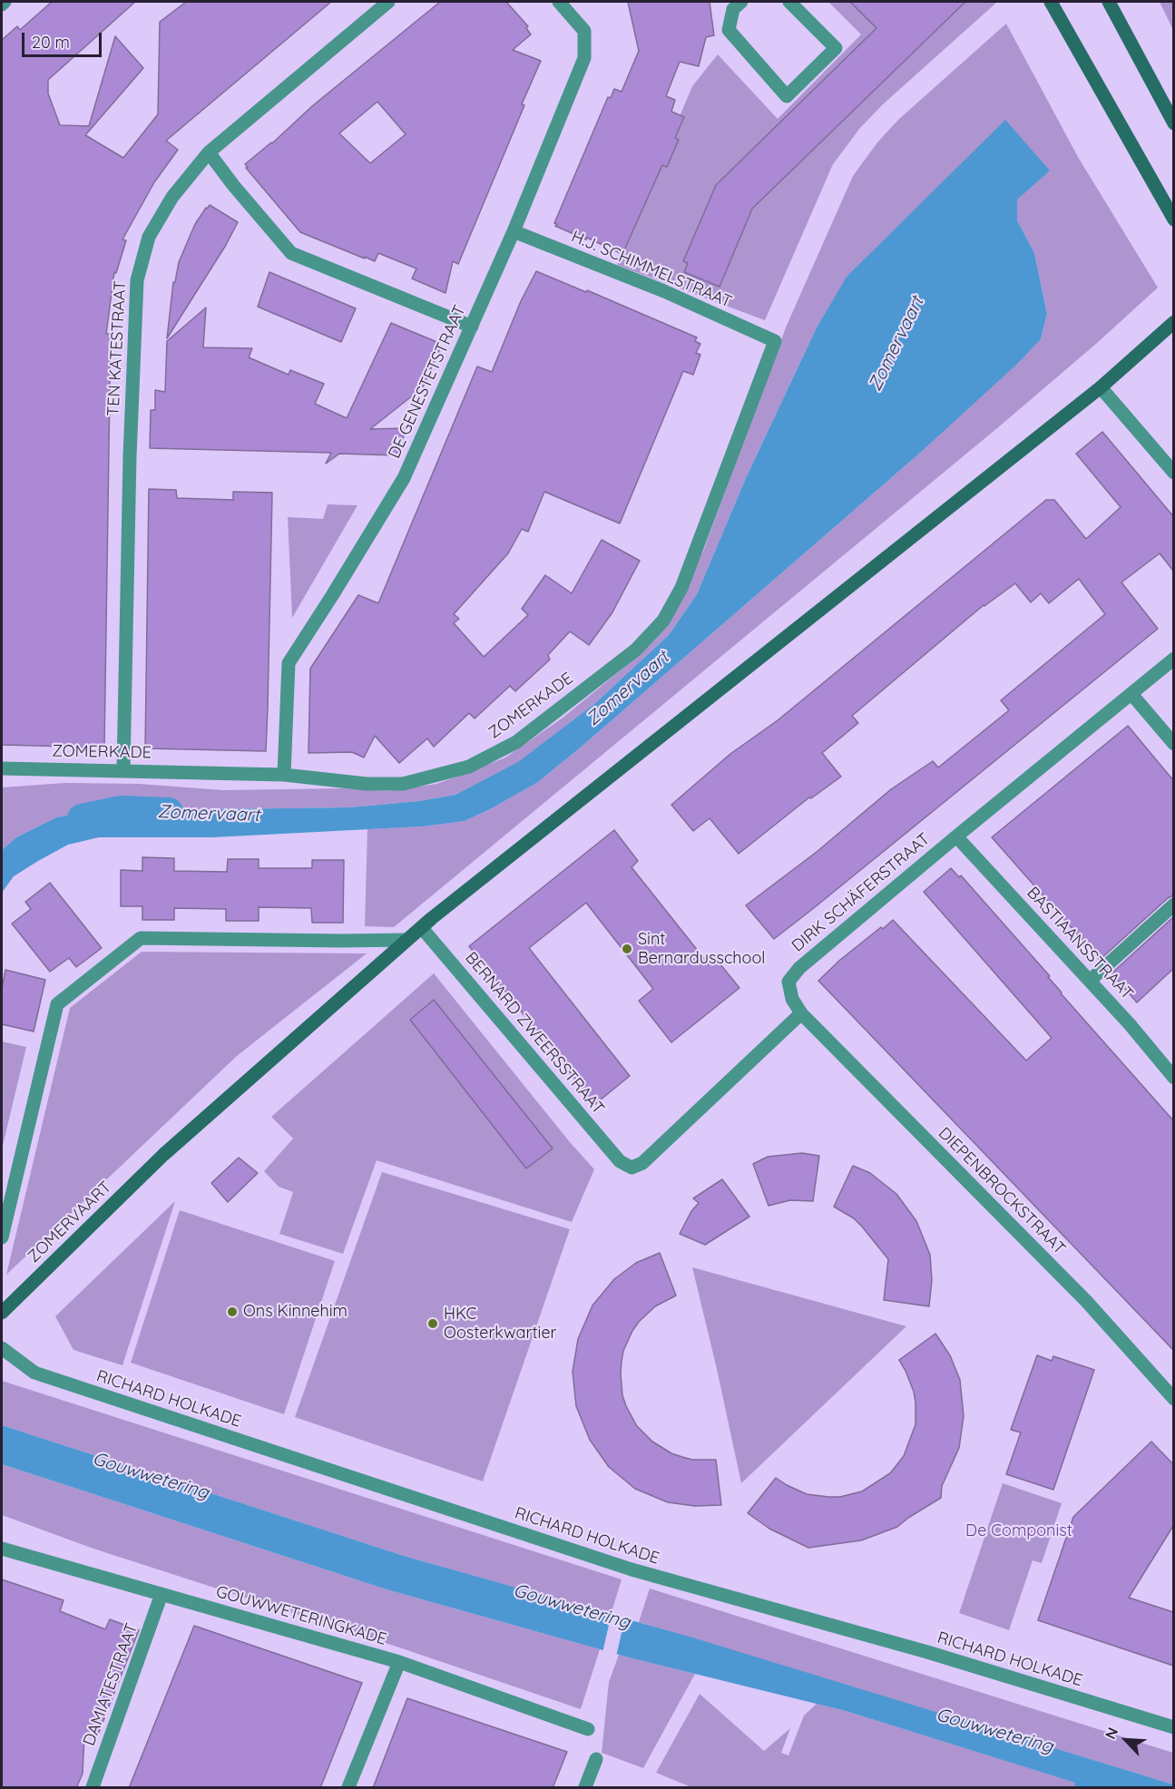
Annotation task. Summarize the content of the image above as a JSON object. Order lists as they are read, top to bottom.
{
  "streets": {
    "street": [
      "H.J. SCHIMMELSTRAAT",
      "TEN KATESTRAAT",
      "DE GENESTETSTRAAT",
      "ZOMERKADE",
      "DIRK SCHÄFERSTRAAT",
      "BASTIAANSSTRAAT",
      "BERNARD ZWEERSSTRAAT",
      "DIEPENBROCKSTRAAT",
      "ZOMERVAART",
      "RICHARD HOLKADE",
      "GOUWWETERINGKADE",
      "DAMIATESTRAAT"
    ]
  },
  "crossings": [
    ["H.J. SCHIMMELSTRAAT", "DE GENESTETSTRAAT"],
    ["H.J. SCHIMMELSTRAAT", "ZOMERKADE"],
    ["TEN KATESTRAAT", "ZOMERKADE"],
    ["DE GENESTETSTRAAT", "ZOMERKADE"],
    ["DIRK SCHÄFERSTRAAT", "BASTIAANSSTRAAT"],
    ["DIRK SCHÄFERSTRAAT", "BERNARD ZWEERSSTRAAT"],
    ["DIRK SCHÄFERSTRAAT", "DIEPENBROCKSTRAAT"],
    ["BERNARD ZWEERSSTRAAT", "DIEPENBROCKSTRAAT"],
    ["BERNARD ZWEERSSTRAAT", "ZOMERVAART"],
    ["GOUWWETERINGKADE", "DAMIATESTRAAT"]
  ],
  "water": ["Zomervaart", "Gouwwetering"],
  "parks": ["De Componist"],
  "places": ["Sint Bernardusschool", "Ons Kinnehim", "HKC Oosterkwartier"],
  "scale_bar": "20 m",
  "north": "top left"
}
